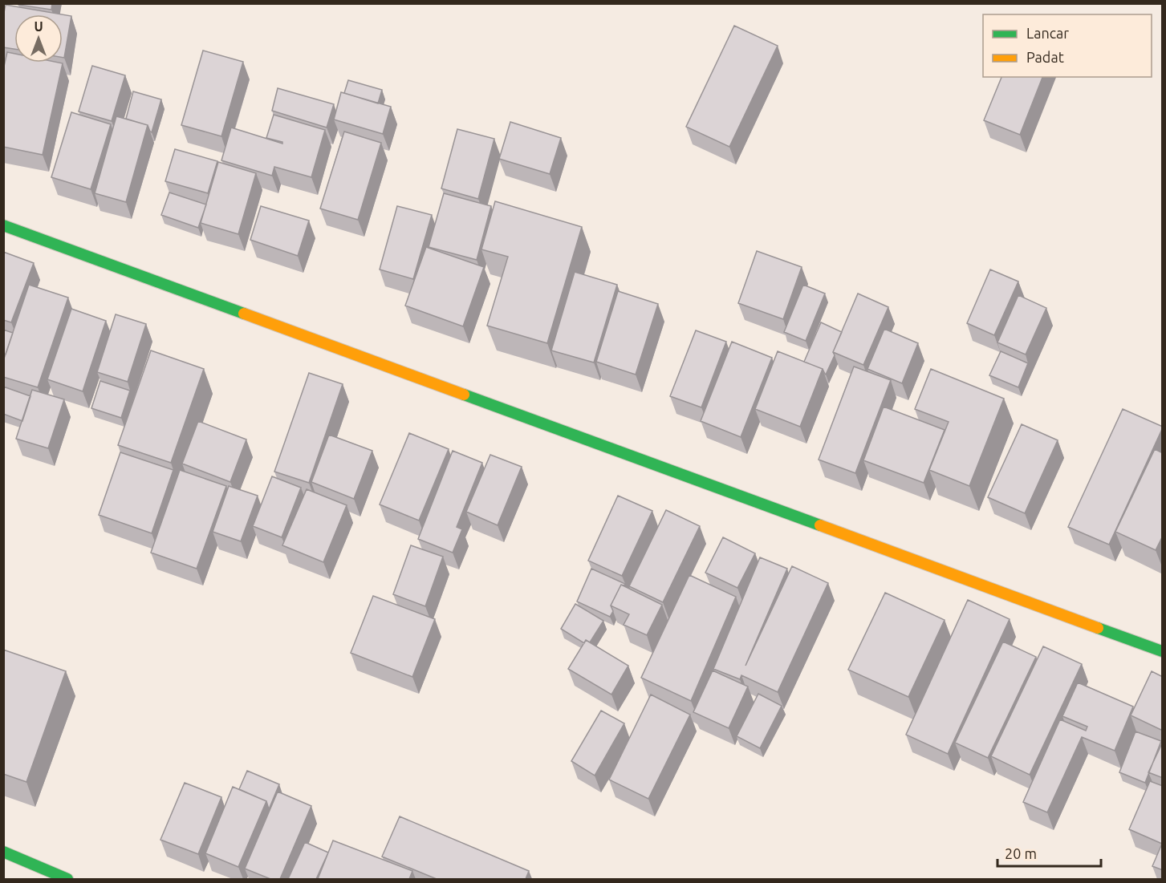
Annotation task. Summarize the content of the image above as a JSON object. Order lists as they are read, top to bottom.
{
  "legend": ["Lancar", "Padat"],
  "scale_bar": "20 m",
  "north": "top"
}
